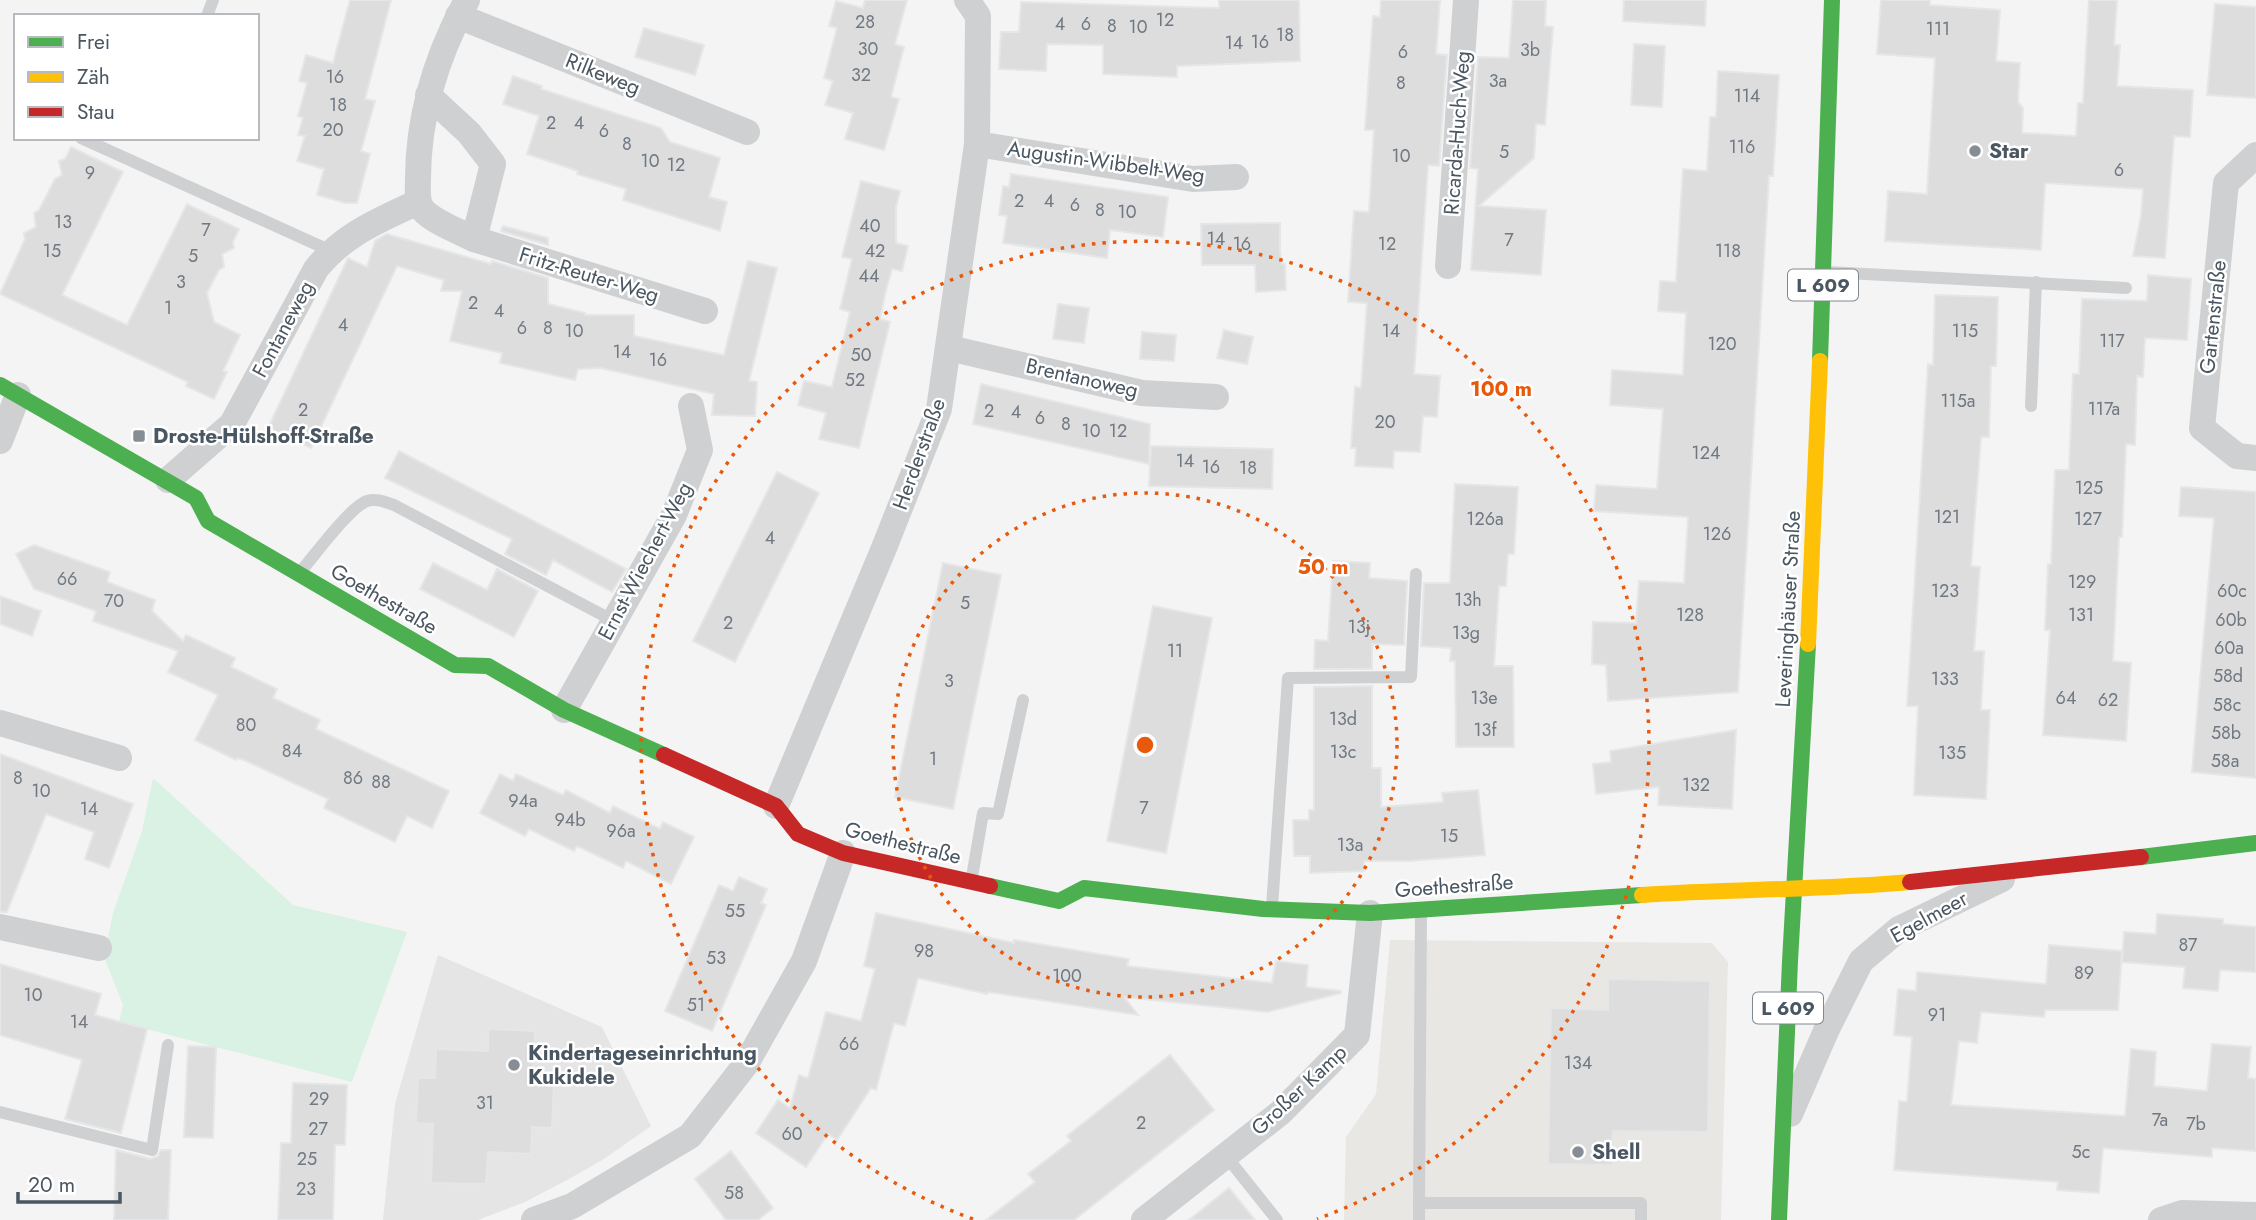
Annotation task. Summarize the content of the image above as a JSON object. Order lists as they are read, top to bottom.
{
  "streets": {
    "street": [
      "Rilkeweg",
      "Ricarda-Huch-Weg",
      "Augustin-Wibbelt-Weg",
      "Fritz-Reuter-Weg",
      "L 609",
      "Gartenstraße",
      "Fontaneweg",
      "Brentanoweg",
      "Herderstraße",
      "Ernst-Wiechert-Weg",
      "Goethestraße",
      "Leveringhäuser Straße",
      "Egelmeer",
      "Großer Kamp"
    ]
  },
  "crossings": [
    ["Augustin-Wibbelt-Weg", "Herderstraße"],
    ["Fritz-Reuter-Weg", "Fontaneweg"],
    ["Fontaneweg", "Goethestraße"],
    ["Brentanoweg", "Herderstraße"],
    ["Herderstraße", "Goethestraße"],
    ["Ernst-Wiechert-Weg", "Goethestraße"],
    ["Goethestraße", "Leveringhäuser Straße"],
    ["Goethestraße", "Egelmeer"],
    ["Goethestraße", "Großer Kamp"],
    ["Leveringhäuser Straße", "Egelmeer"]
  ],
  "places": {
    "other": ["Star", "Kindertageseinrichtung Kukidele", "Shell"],
    "transit": ["Droste-Hülshoff-Straße"]
  },
  "house_numbers": [
    "12",
    "28",
    "4",
    "6",
    "8",
    "10",
    "111",
    "18",
    "16",
    "14",
    "30",
    "3b",
    "6",
    "32",
    "16",
    "3a",
    "8",
    "114",
    "18",
    "2",
    "4",
    "20",
    "6",
    "8",
    "116",
    "5",
    "10",
    "10",
    "12",
    "6",
    "9",
    "2",
    "4",
    "6",
    "8",
    "10",
    "13",
    "40",
    "7",
    "14",
    "7",
    "16",
    "12",
    "15",
    "42",
    "118",
    "5",
    "44",
    "3",
    "2",
    "1",
    "4",
    "4",
    "6",
    "8",
    "10",
    "14",
    "115",
    "117",
    "120",
    "14",
    "50",
    "16",
    "52",
    "115a",
    "117a",
    "2",
    "2",
    "4",
    "6",
    "20",
    "8",
    "10",
    "12",
    "124",
    "14",
    "16",
    "18",
    "125",
    "121",
    "126a",
    "127",
    "126",
    "4",
    "66",
    "129",
    "123",
    "60c",
    "13h",
    "70",
    "5",
    "128",
    "131",
    "60b",
    "2",
    "13j",
    "13g",
    "60a",
    "11",
    "58d",
    "133",
    "3",
    "13e",
    "64",
    "62",
    "58c",
    "13d",
    "80",
    "13f",
    "58b",
    "84",
    "13c",
    "135",
    "1",
    "58a",
    "8",
    "86",
    "88",
    "132",
    "10",
    "94a",
    "7",
    "14",
    "94b",
    "96a",
    "15",
    "13a",
    "55",
    "87",
    "98",
    "53",
    "89",
    "100",
    "10",
    "51",
    "91",
    "14",
    "66",
    "134",
    "29",
    "31",
    "7a",
    "2",
    "7b",
    "27",
    "60",
    "5c",
    "25",
    "23",
    "58"
  ],
  "legend": ["Frei", "Zäh", "Stau"],
  "scale_bar": "20 m",
  "rings": ["100 m", "50 m"]
}
